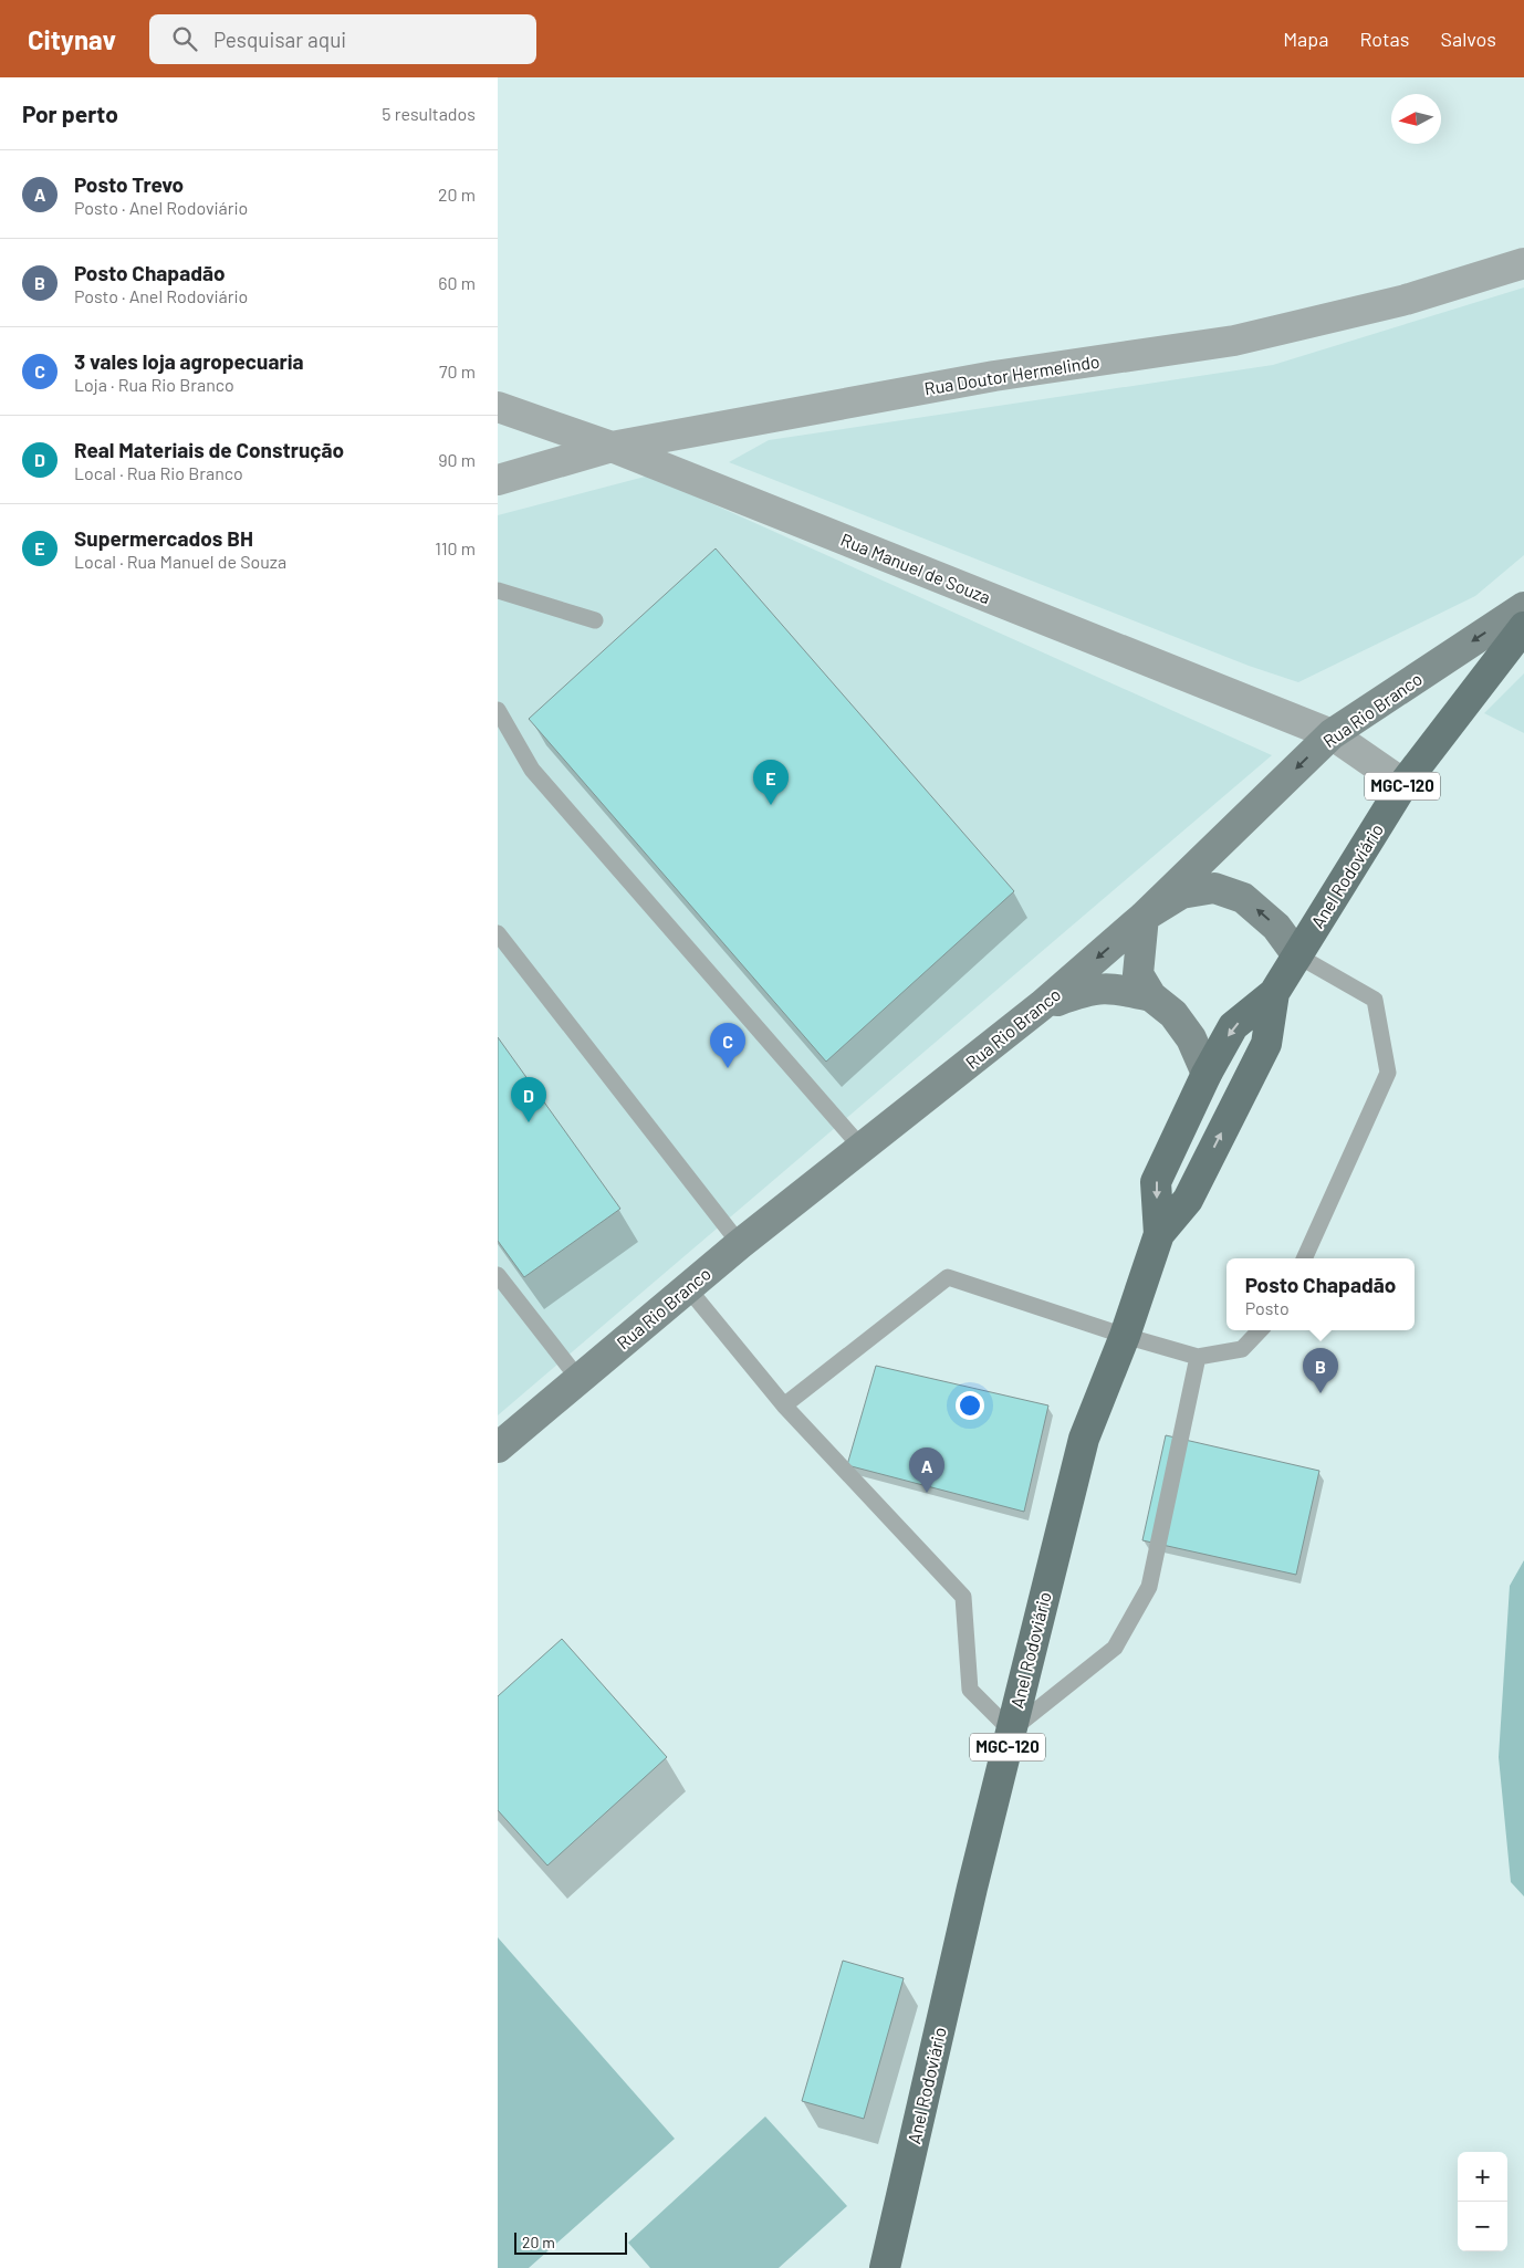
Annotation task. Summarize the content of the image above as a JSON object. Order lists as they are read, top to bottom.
{
  "streets": {
    "main road": ["Rua Rio Branco", "MGC-120", "Anel Rodoviário"],
    "street": ["Rua Doutor Hermelindo", "Rua Manuel de Souza"]
  },
  "crossings": [
    ["Rua Doutor Hermelindo", "Rua Manuel de Souza"],
    ["Rua Manuel de Souza", "Rua Rio Branco"],
    ["Rua Manuel de Souza", "Anel Rodoviário"]
  ],
  "one_way": ["Rua Rio Branco"],
  "scale_bar": "20 m",
  "north": "left",
  "page": {
    "header": "Citynav",
    "search": "Pesquisar aqui",
    "nav": ["Mapa", "Rotas", "Salvos"],
    "heading": ["Por perto", "5 resultados"],
    "list": [
      {
        "mark": "A",
        "name": "Posto Trevo",
        "note": "Posto · Anel Rodoviário",
        "value": "20 m"
      },
      {
        "mark": "B",
        "name": "Posto Chapadão",
        "note": "Posto · Anel Rodoviário",
        "value": "60 m"
      },
      {
        "mark": "C",
        "name": "3 vales loja agropecuaria",
        "note": "Loja · Rua Rio Branco",
        "value": "70 m"
      },
      {
        "mark": "D",
        "name": "Real Materiais de Construção",
        "note": "Local · Rua Rio Branco",
        "value": "90 m"
      },
      {
        "mark": "E",
        "name": "Supermercados BH",
        "note": "Local · Rua Manuel de Souza",
        "value": "110 m"
      }
    ],
    "pins": [
      "E",
      "C",
      "D",
      "B",
      "A"
    ],
    "popup": ["Posto Chapadão", "Posto"],
    "map_buttons": ["+", "−"],
    "scale": "20 m"
  }
}
